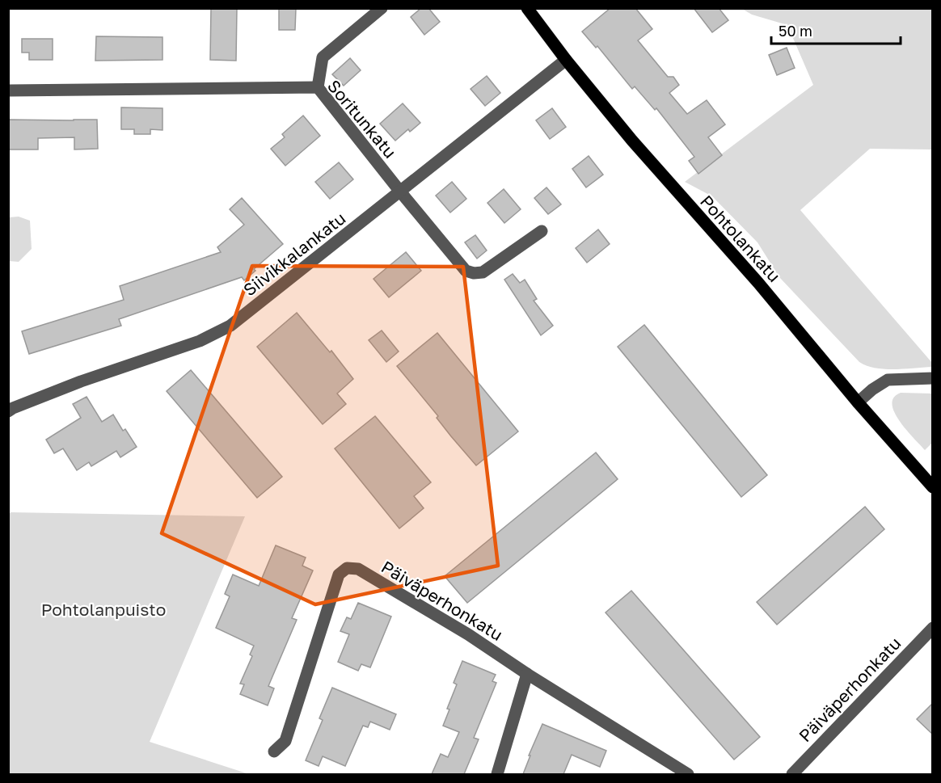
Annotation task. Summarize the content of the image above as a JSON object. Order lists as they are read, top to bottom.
{
  "streets": {
    "main road": ["Pohtolankatu"],
    "street": ["Soritunkatu", "Siivikkalankatu", "Päiväperhonkatu"]
  },
  "crossings": [
    ["Soritunkatu", "Siivikkalankatu"],
    ["Pohtolankatu", "Siivikkalankatu"]
  ],
  "parks": ["Pohtolanpuisto"],
  "scale_bar": "50 m"
}
